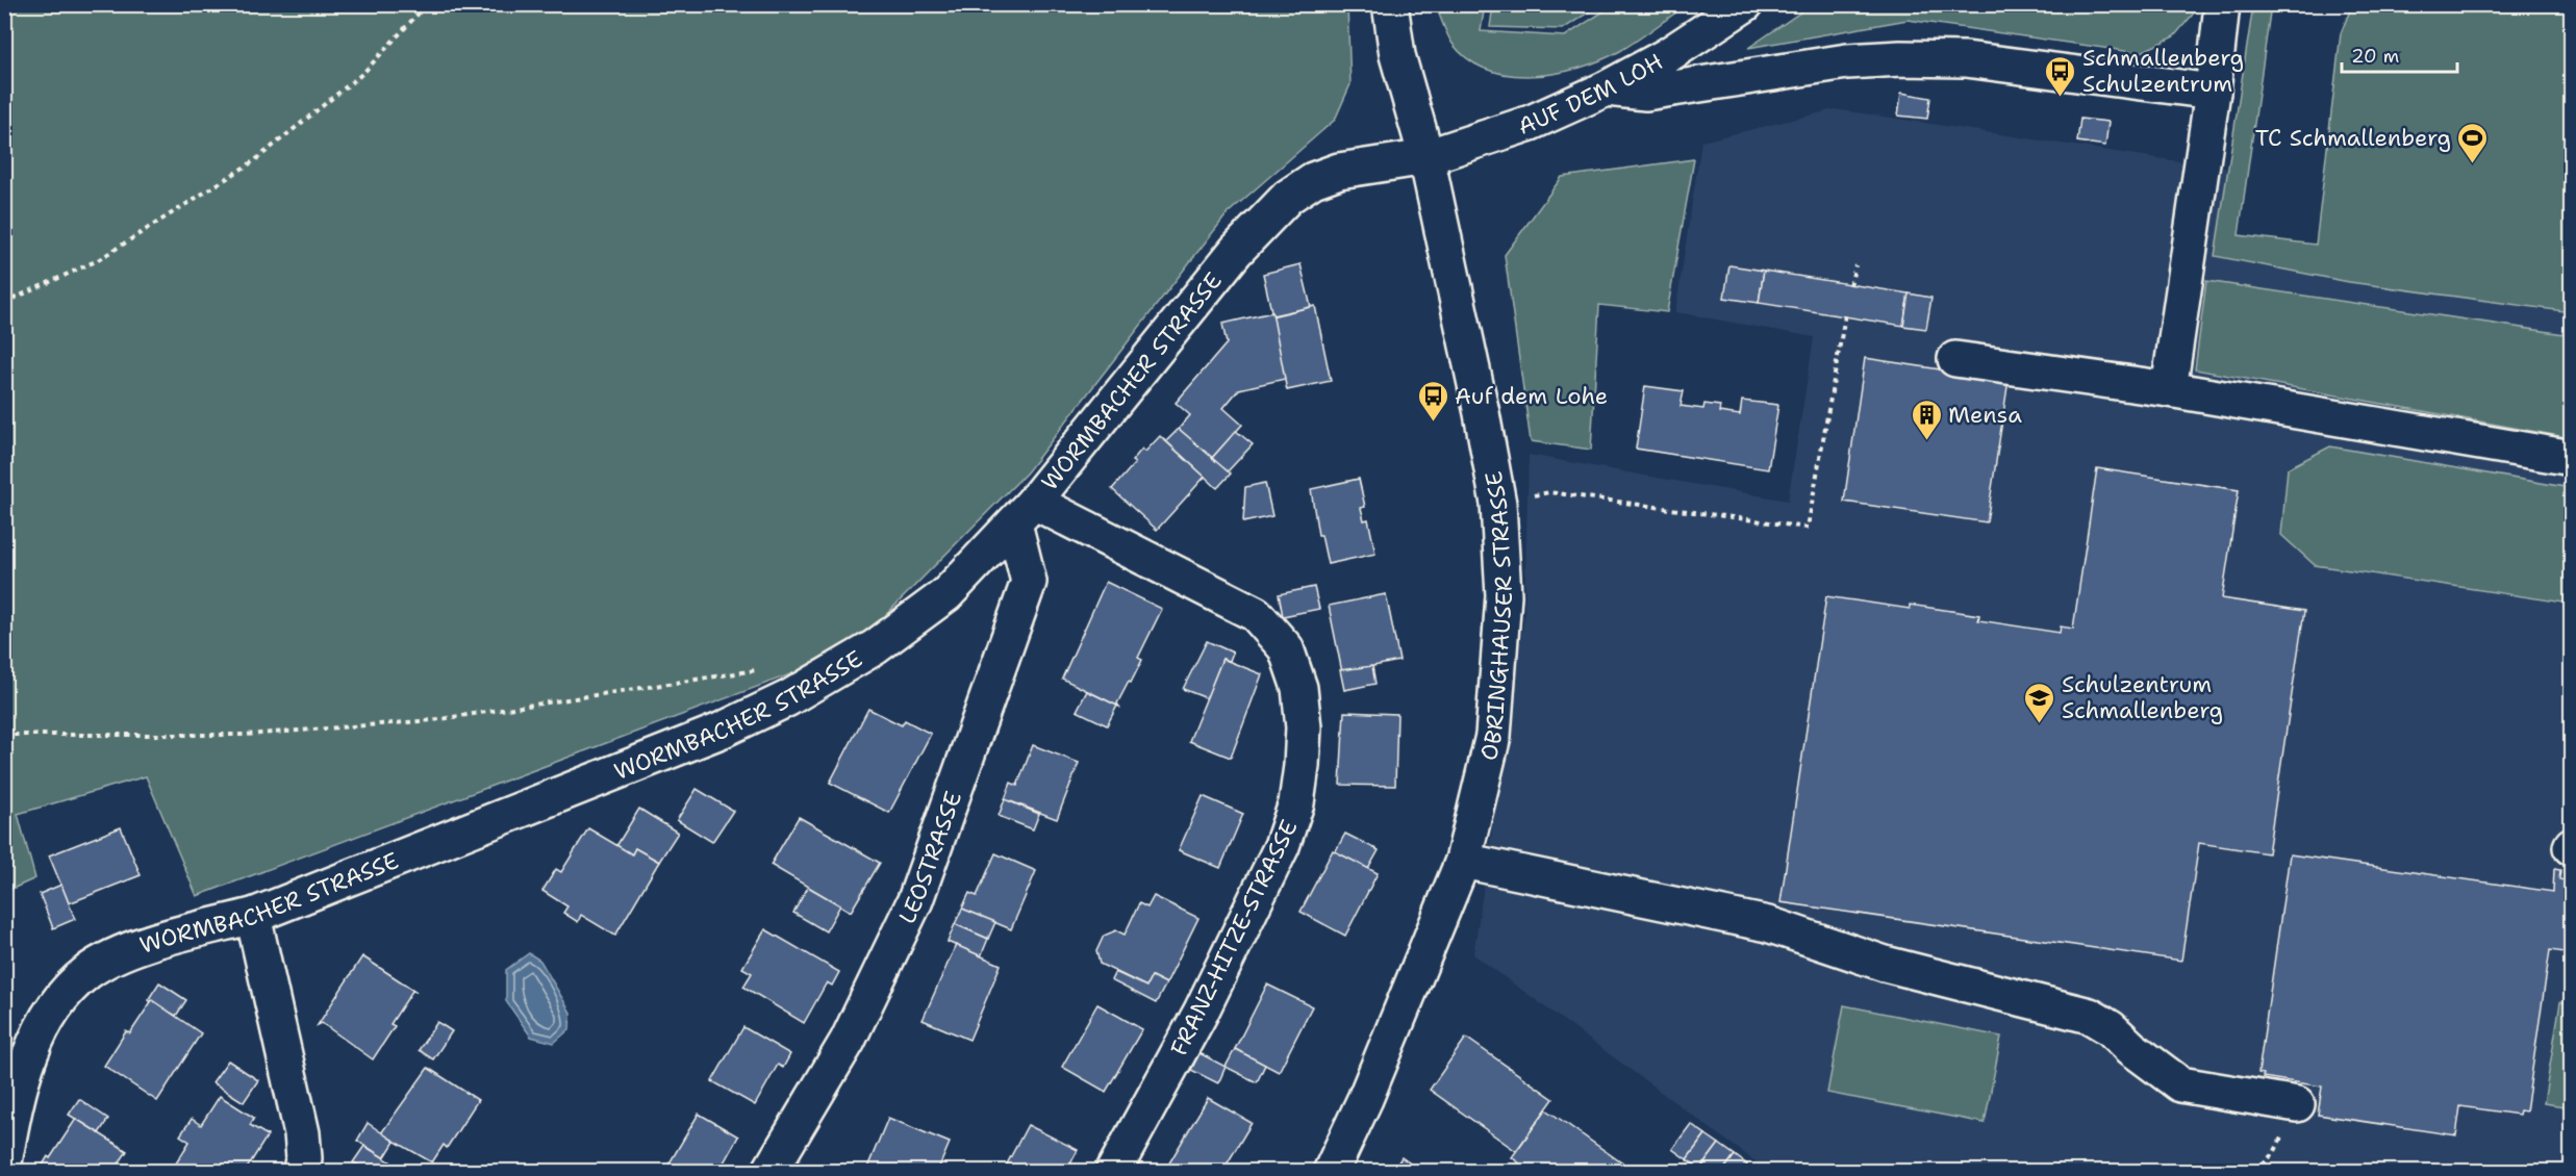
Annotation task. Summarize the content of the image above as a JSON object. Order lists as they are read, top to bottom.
{
  "streets": {
    "street": [
      "AUF DEM LOH",
      "WORMBACHER STRASSE",
      "OBRINGHAUSER STRASSE",
      "LEOSTRASSE",
      "FRANZ-HITZE-STRASSE"
    ]
  },
  "crossings": [
    ["AUF DEM LOH", "WORMBACHER STRASSE"],
    ["AUF DEM LOH", "OBRINGHAUSER STRASSE"],
    ["WORMBACHER STRASSE", "OBRINGHAUSER STRASSE"],
    ["WORMBACHER STRASSE", "LEOSTRASSE"],
    ["WORMBACHER STRASSE", "FRANZ-HITZE-STRASSE"],
    ["LEOSTRASSE", "FRANZ-HITZE-STRASSE"]
  ],
  "places": {
    "bus stop": ["Schmallenberg Schulzentrum", "Auf dem Lohe"],
    "sports": ["TC Schmallenberg"],
    "building": ["Mensa"],
    "school or university": ["Schulzentrum Schmallenberg"]
  },
  "scale_bar": "20 m"
}
